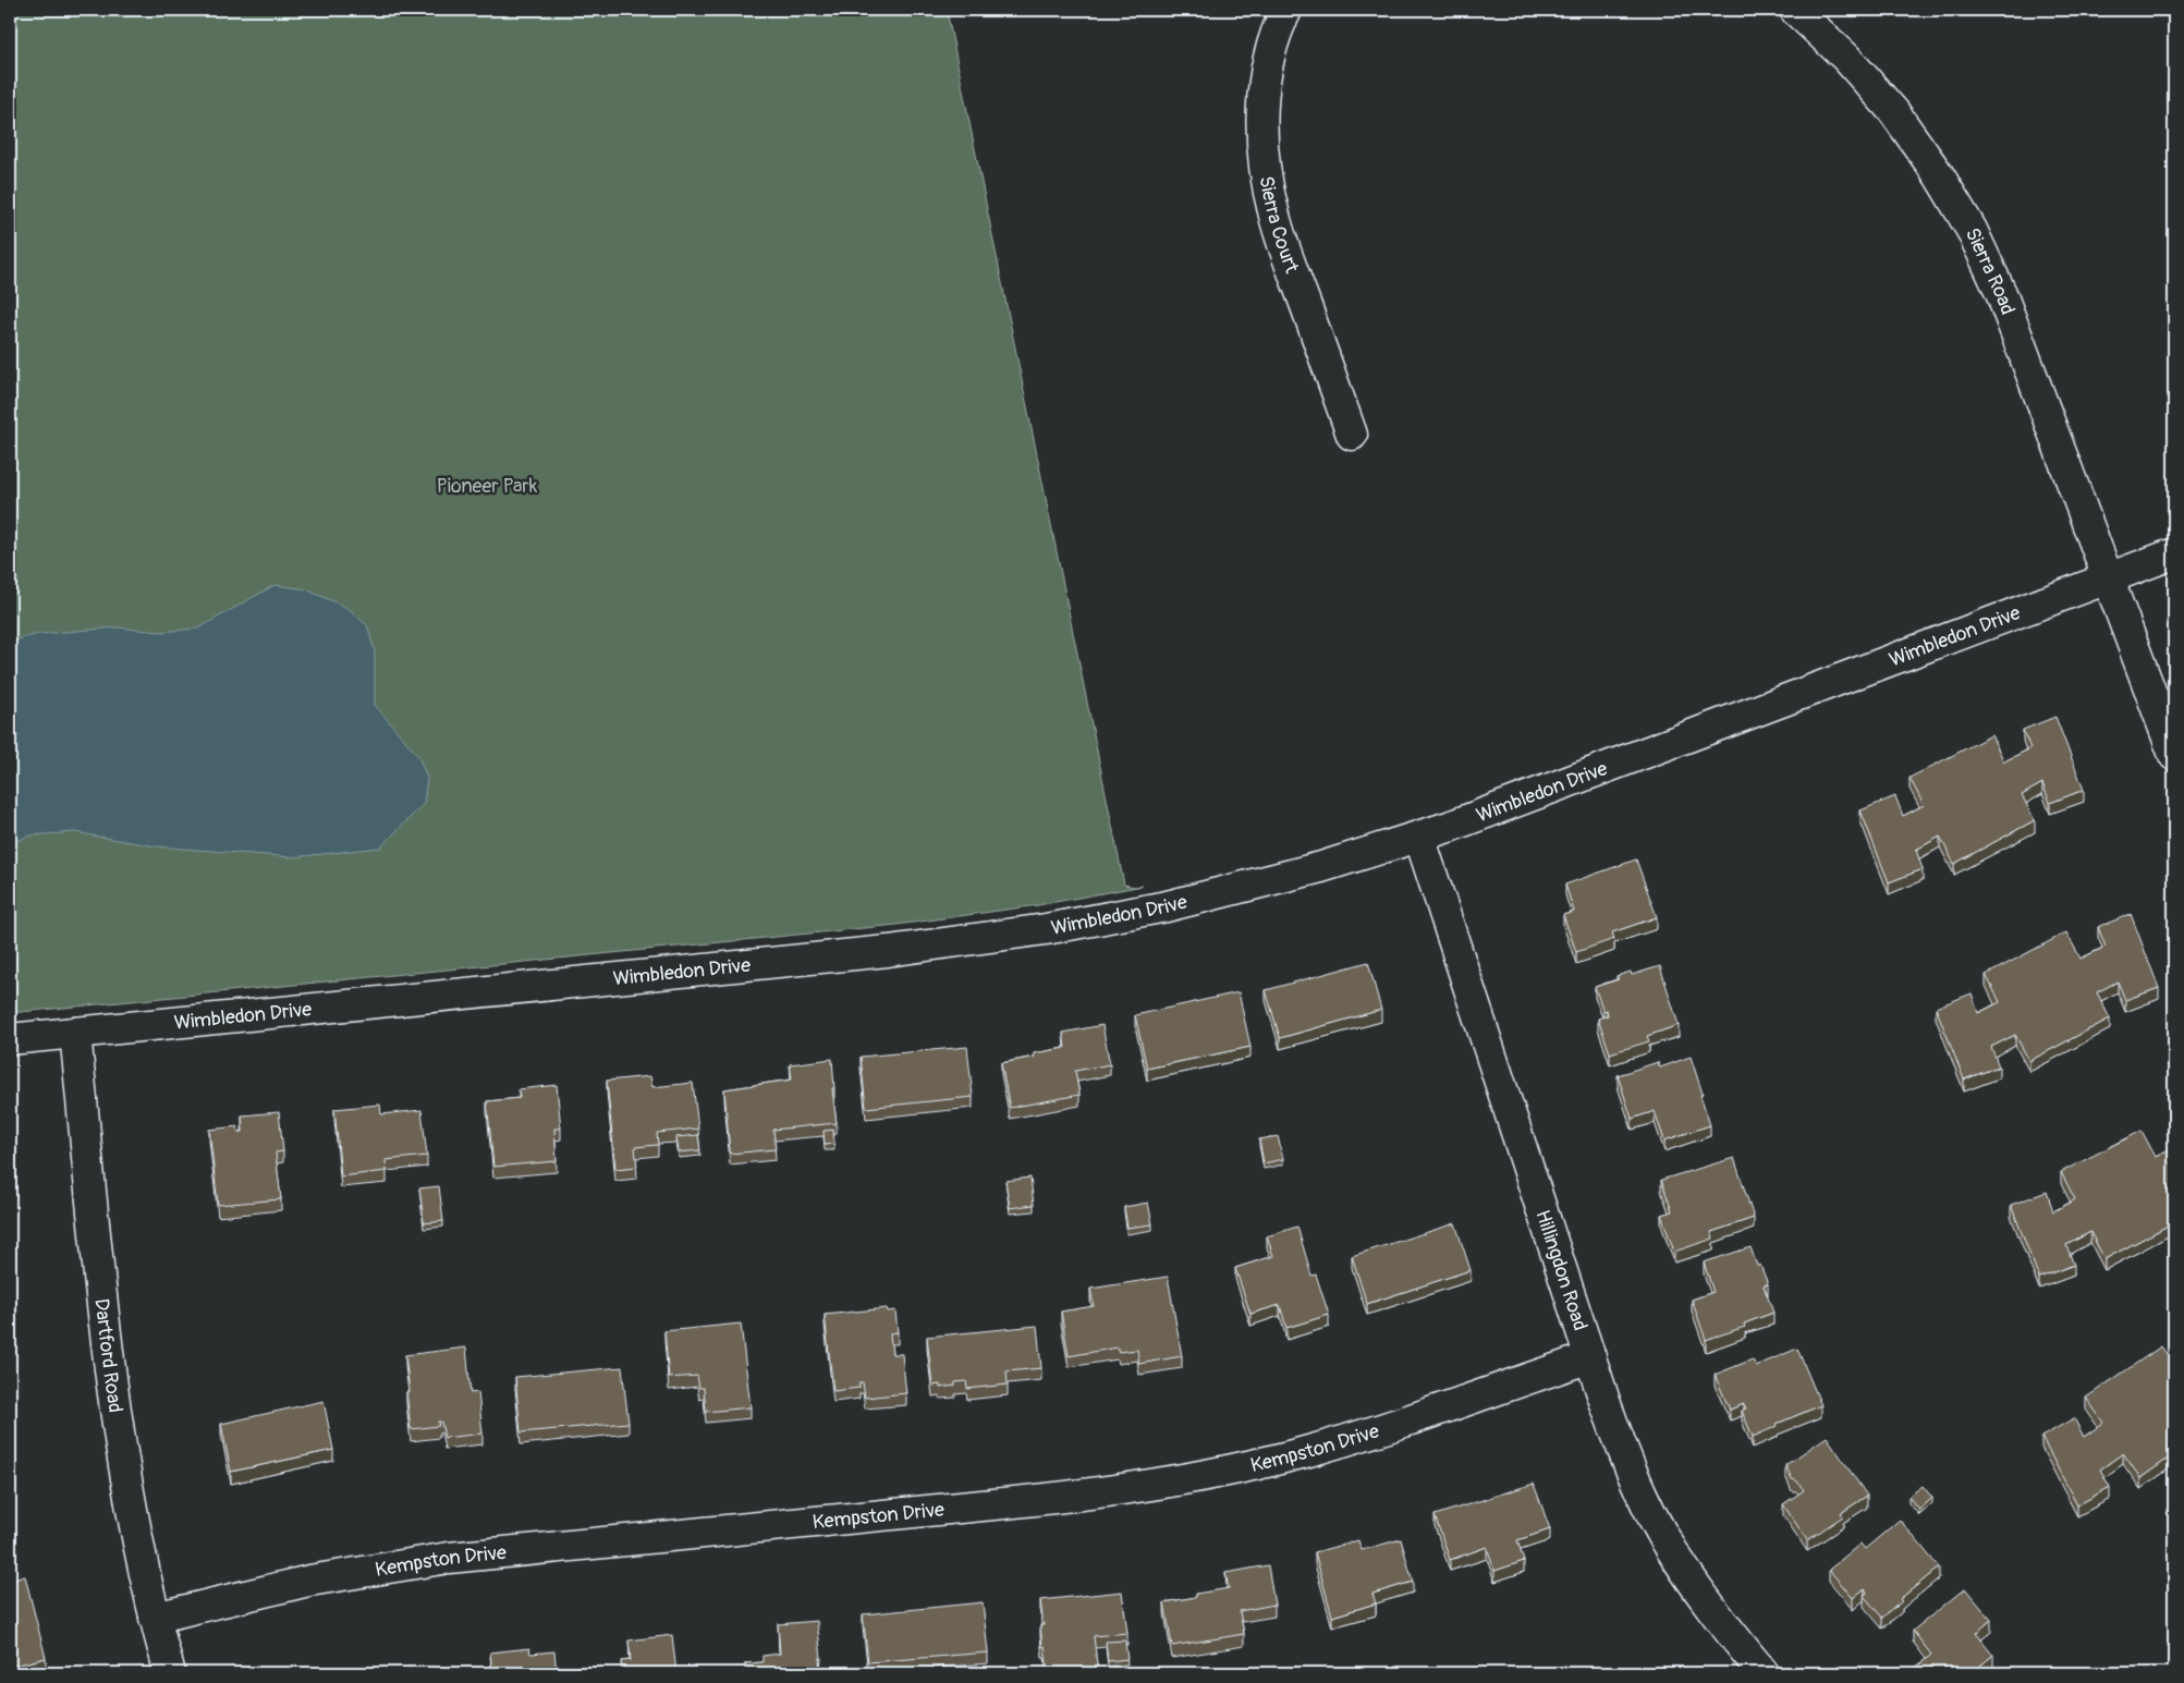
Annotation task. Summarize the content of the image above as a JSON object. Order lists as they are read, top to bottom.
{
  "streets": {
    "street": [
      "Sierra Court",
      "Sierra Road",
      "Wimbledon Drive",
      "Hillingdon Road",
      "Dartford Road",
      "Kempston Drive"
    ]
  },
  "crossings": [
    ["Sierra Road", "Wimbledon Drive"],
    ["Wimbledon Drive", "Hillingdon Road"],
    ["Wimbledon Drive", "Dartford Road"],
    ["Hillingdon Road", "Kempston Drive"],
    ["Dartford Road", "Kempston Drive"]
  ],
  "parks": ["Pioneer Park"]
}
